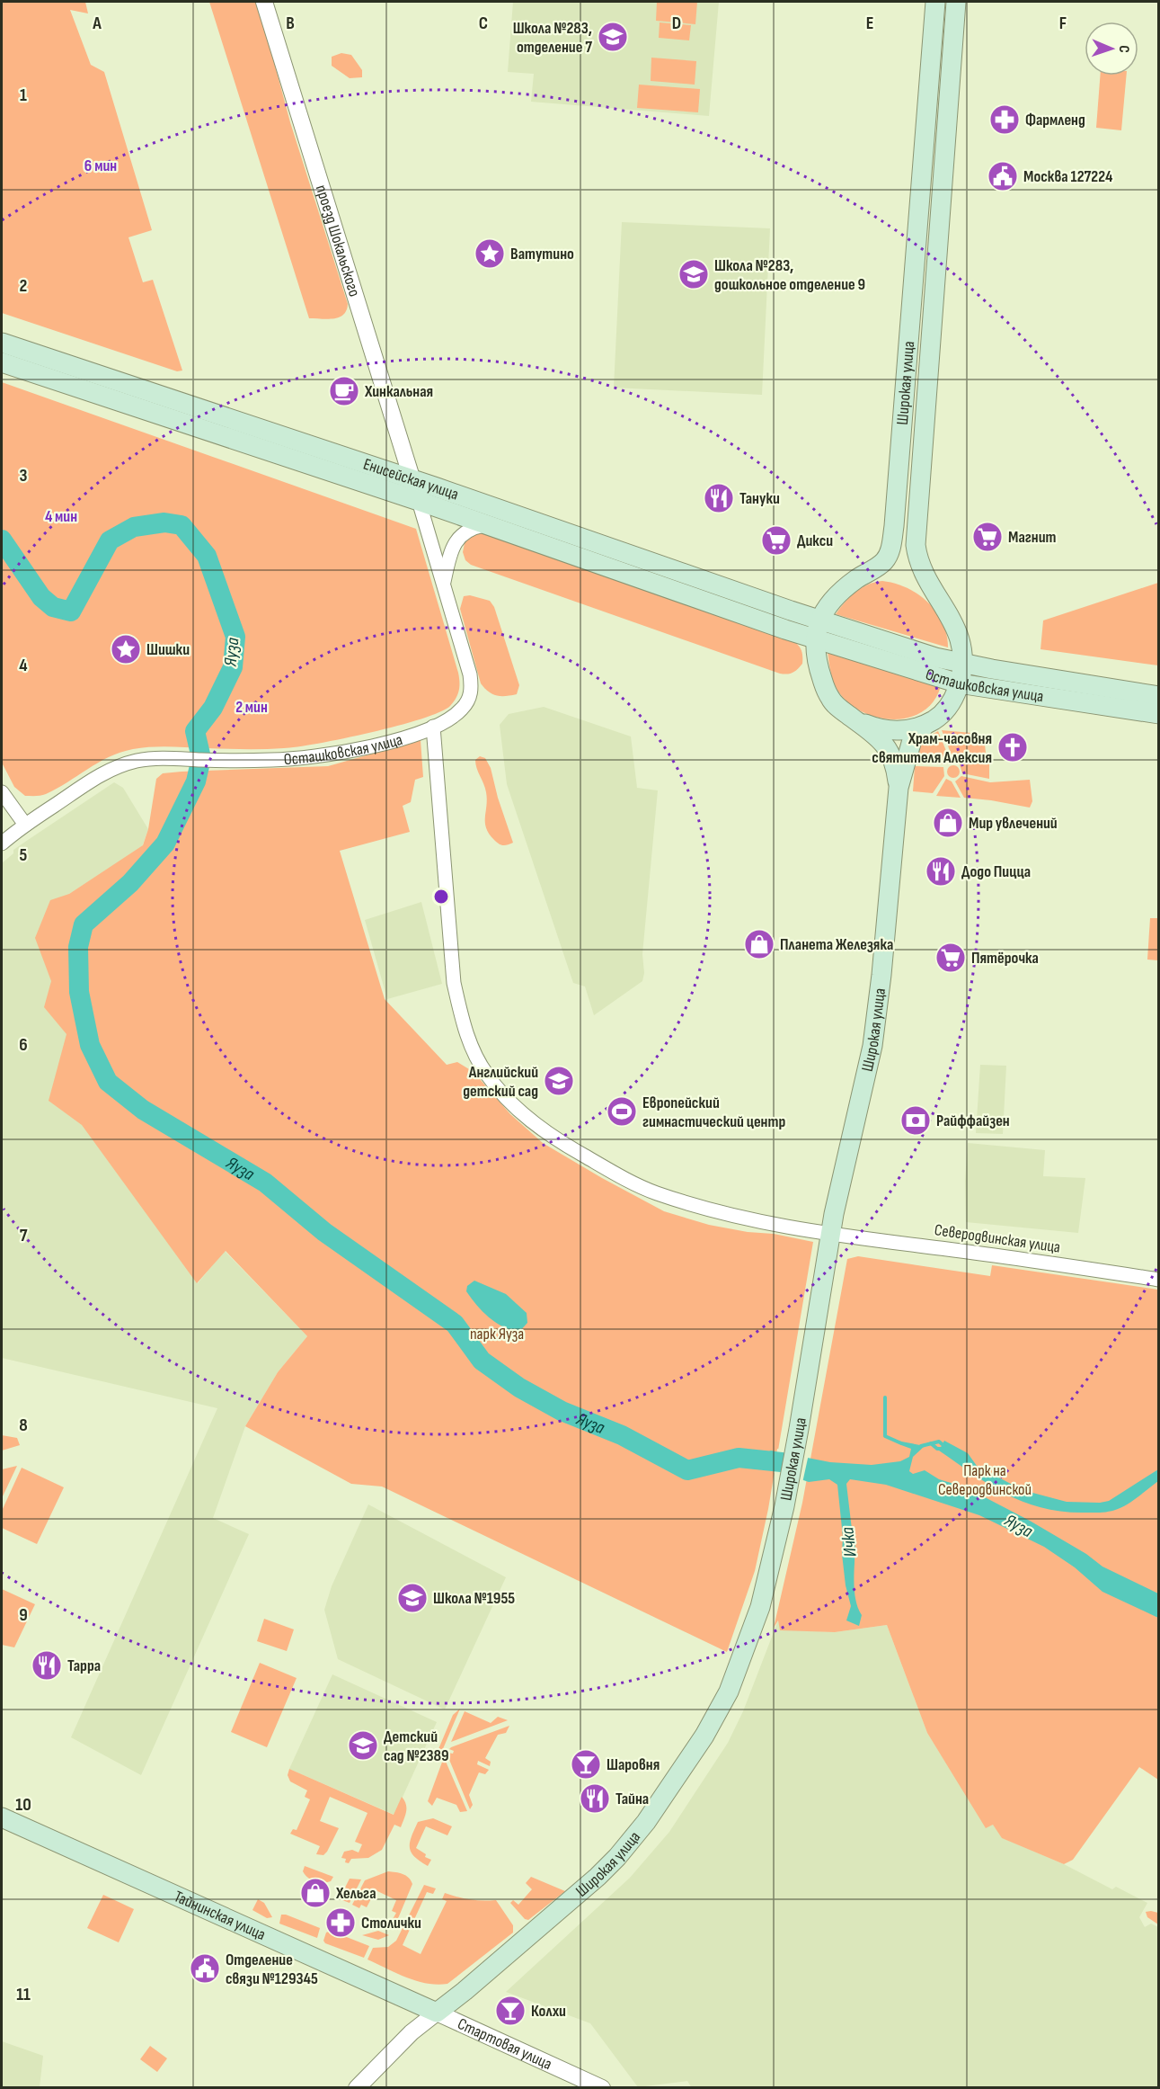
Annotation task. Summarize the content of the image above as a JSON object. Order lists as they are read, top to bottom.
{
  "streets": {
    "main road": [
      "Широкая улица",
      "Енисейская улица",
      "Осташковская улица",
      "Тайнинская улица"
    ],
    "street": ["проезд Шокальского", "Северодвинская улица", "Стартовая улица"]
  },
  "crossings": [
    ["проезд Шокальского", "Енисейская улица"],
    ["проезд Шокальского", "Осташковская улица"],
    ["Широкая улица", "Енисейская улица"],
    ["Широкая улица", "Осташковская улица"],
    ["Широкая улица", "Северодвинская улица"],
    ["Широкая улица", "Тайнинская улица"],
    ["Широкая улица", "Стартовая улица"],
    ["Енисейская улица", "Осташковская улица"],
    ["Осташковская улица", "Северодвинская улица"],
    ["Тайнинская улица", "Стартовая улица"]
  ],
  "water": ["Яуза", "Ичка"],
  "parks": ["парк Яуза", "Парк на Северодвинской"],
  "places": {
    "school or university": [
      "Школа №283, отделение 7",
      "Школа №283, дошкольное отделение 9",
      "Английский детский сад",
      "Школа №1955",
      "Детский сад №2389"
    ],
    "pharmacy": ["Фармленд", "Столички"],
    "public building": ["Москва 127224", "Отделение связи №129345"],
    "place": ["Ватутино", "Шишки"],
    "cafe": ["Хинкальная"],
    "restaurant": [
      "Тануки",
      "Додо Пицца",
      "Тарра",
      "Тайна"
    ],
    "supermarket": ["Магнит", "Дикси", "Пятёрочка"],
    "church": ["Храм-часовня святителя Алексия"],
    "shop": ["Мир увлечений", "Планета Железяка", "Хельга"],
    "sports": ["Европейский гимнастический центр"],
    "bank": ["Райффайзен"],
    "bar": ["Шаровня", "Колхи"]
  },
  "north": "right",
  "grid": {
    "columns": [
      "A",
      "B",
      "C",
      "D",
      "E",
      "F"
    ],
    "rows": [
      "1",
      "2",
      "3",
      "4",
      "5",
      "6",
      "7",
      "8",
      "9",
      "10",
      "11"
    ]
  },
  "rings": ["6 мин", "4 мин", "2 мин"]
}
